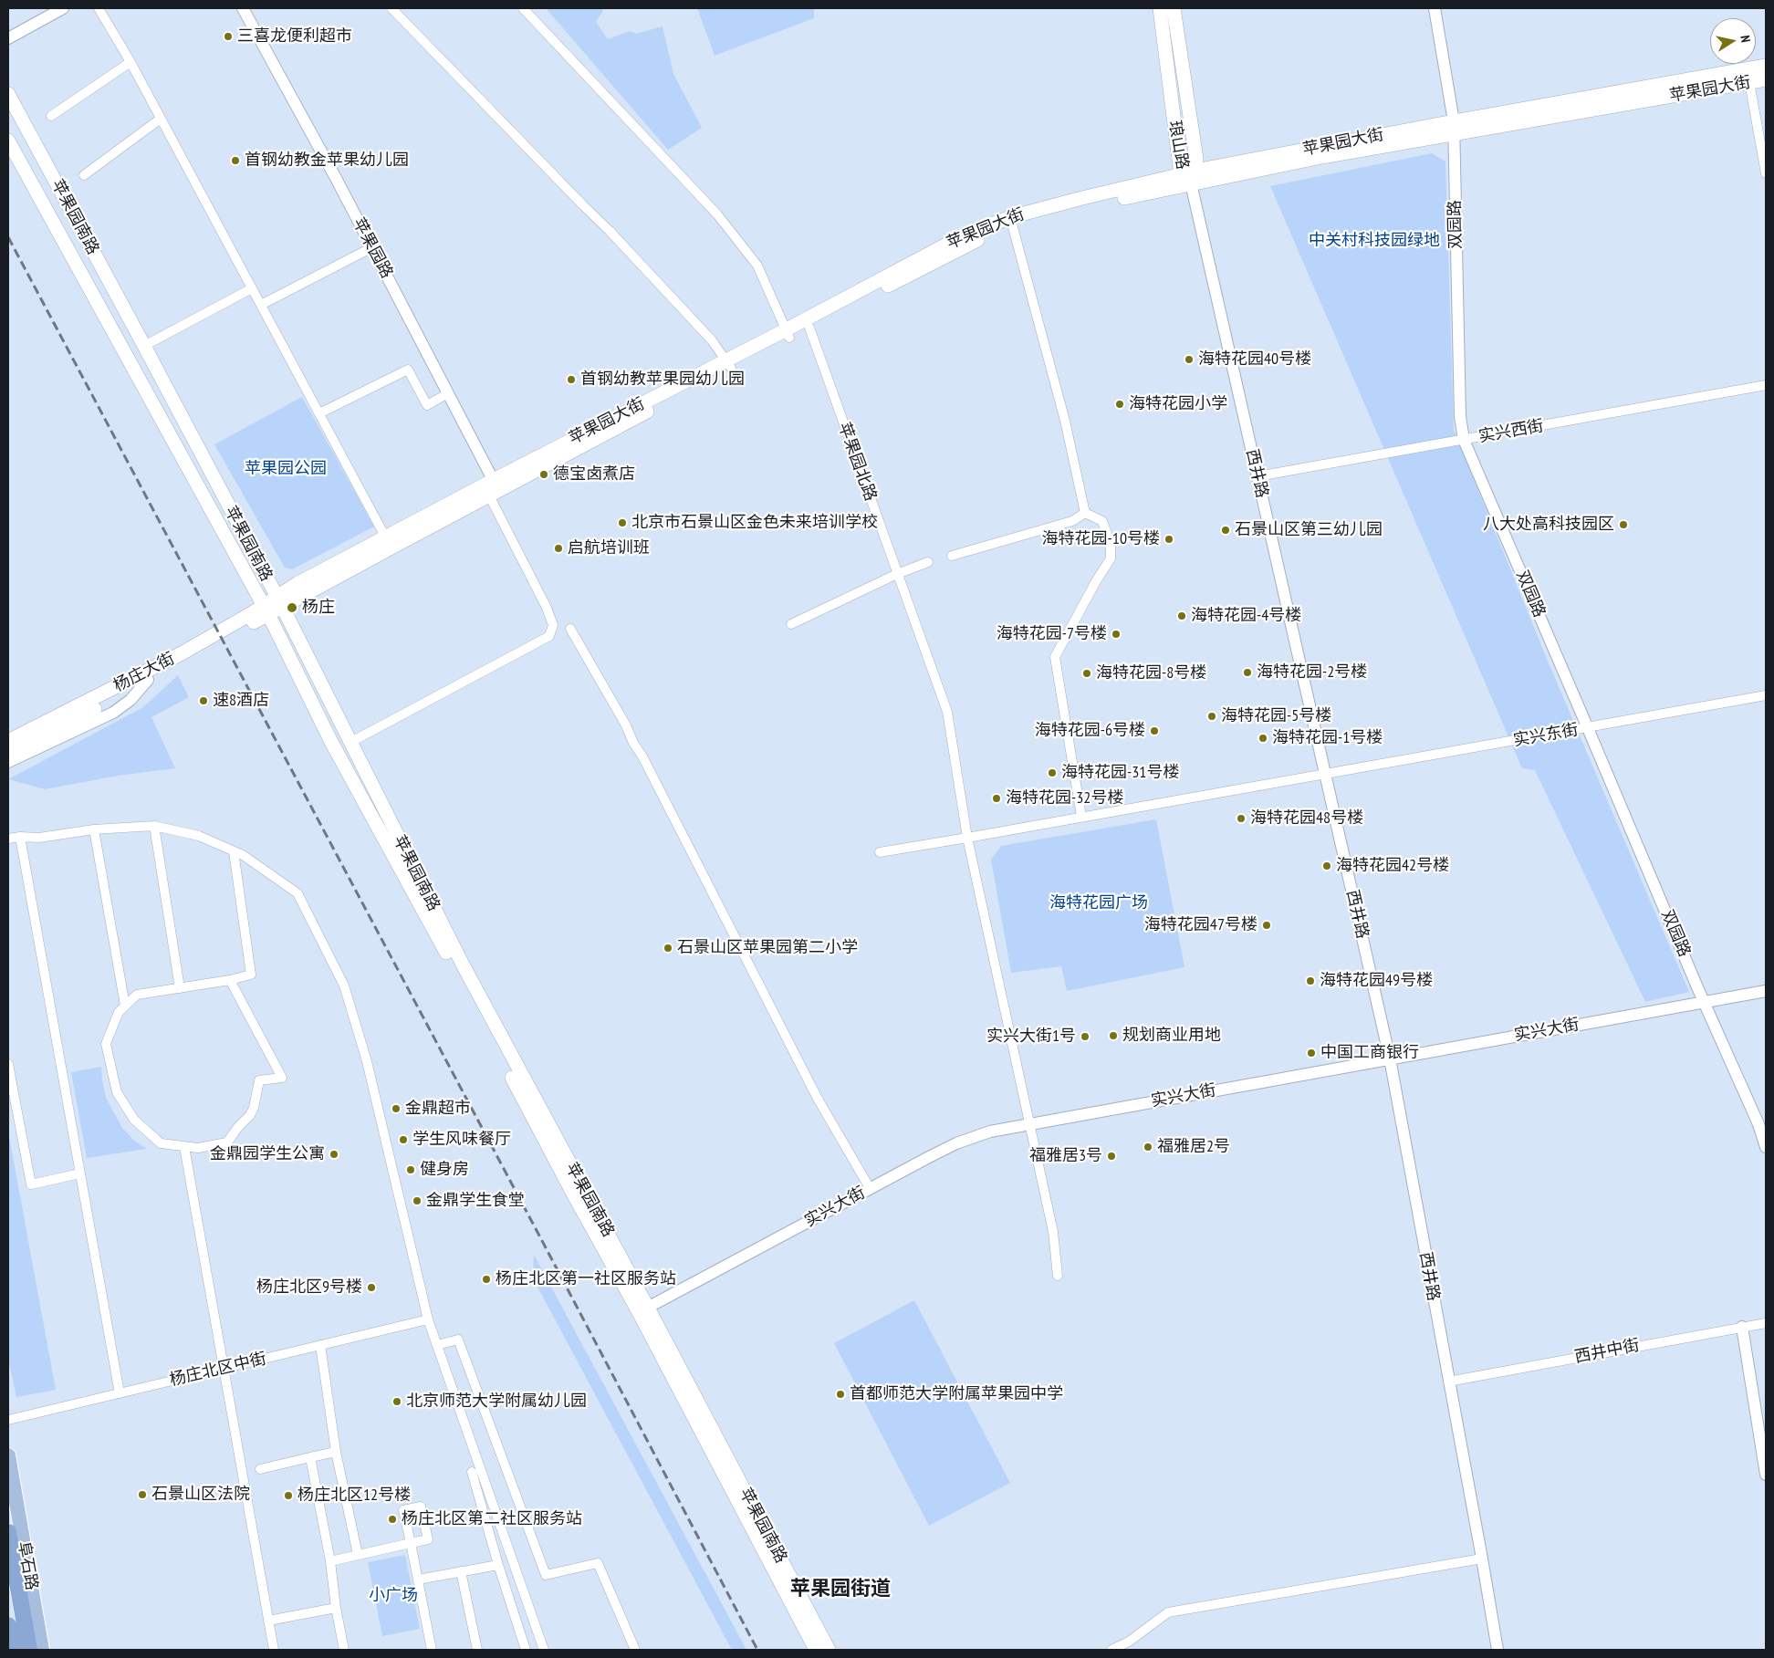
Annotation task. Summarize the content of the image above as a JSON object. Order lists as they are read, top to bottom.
{
  "streets": {
    "highway": ["阜石路"],
    "main road": [
      "苹果园大街",
      "琅山路",
      "苹果园南路",
      "杨庄大街"
    ],
    "street": [
      "双园路",
      "苹果园路",
      "实兴西街",
      "苹果园北路",
      "西井路",
      "实兴东街",
      "实兴大街",
      "西井中街",
      "杨庄北区中街"
    ]
  },
  "crossings": [
    ["苹果园大街", "琅山路"],
    ["苹果园大街", "苹果园南路"],
    ["苹果园大街", "双园路"],
    ["苹果园大街", "苹果园路"],
    ["苹果园大街", "苹果园北路"],
    ["苹果园大街", "西井路"],
    ["苹果园大街", "杨庄大街"],
    ["琅山路", "西井路"],
    ["苹果园南路", "杨庄大街"],
    ["苹果园南路", "实兴大街"],
    ["双园路", "实兴西街"],
    ["双园路", "实兴东街"],
    ["双园路", "实兴大街"],
    ["实兴西街", "西井路"],
    ["苹果园北路", "实兴东街"],
    ["苹果园北路", "实兴大街"],
    ["西井路", "实兴东街"],
    ["西井路", "实兴大街"],
    ["西井路", "西井中街"]
  ],
  "districts": ["苹果园街道"],
  "parks": [
    "中关村科技园绿地",
    "苹果园公园",
    "海特花园广场",
    "小广场"
  ],
  "places": [
    "三喜龙便利超市",
    "首钢幼教金苹果幼儿园",
    "海特花园40号楼",
    "首钢幼教苹果园幼儿园",
    "海特花园小学",
    "德宝卤煮店",
    "北京市石景山区金色未来培训学校",
    "八大处高科技园区",
    "石景山区第三幼儿园",
    "海特花园-10号楼",
    "启航培训班",
    "杨庄",
    "海特花园-4号楼",
    "海特花园-7号楼",
    "海特花园-2号楼",
    "海特花园-8号楼",
    "速8酒店",
    "海特花园-5号楼",
    "海特花园-6号楼",
    "海特花园-1号楼",
    "海特花园-31号楼",
    "海特花园-32号楼",
    "海特花园48号楼",
    "海特花园42号楼",
    "海特花园47号楼",
    "石景山区苹果园第二小学",
    "海特花园49号楼",
    "规划商业用地",
    "实兴大街1号",
    "中国工商银行",
    "金鼎超市",
    "学生风味餐厅",
    "福雅居2号",
    "金鼎园学生公寓",
    "福雅居3号",
    "健身房",
    "金鼎学生食堂",
    "杨庄北区第一社区服务站",
    "杨庄北区9号楼",
    "首都师范大学附属苹果园中学",
    "北京师范大学附属幼儿园",
    "石景山区法院",
    "杨庄北区12号楼",
    "杨庄北区第二社区服务站"
  ],
  "north": "right"
}
